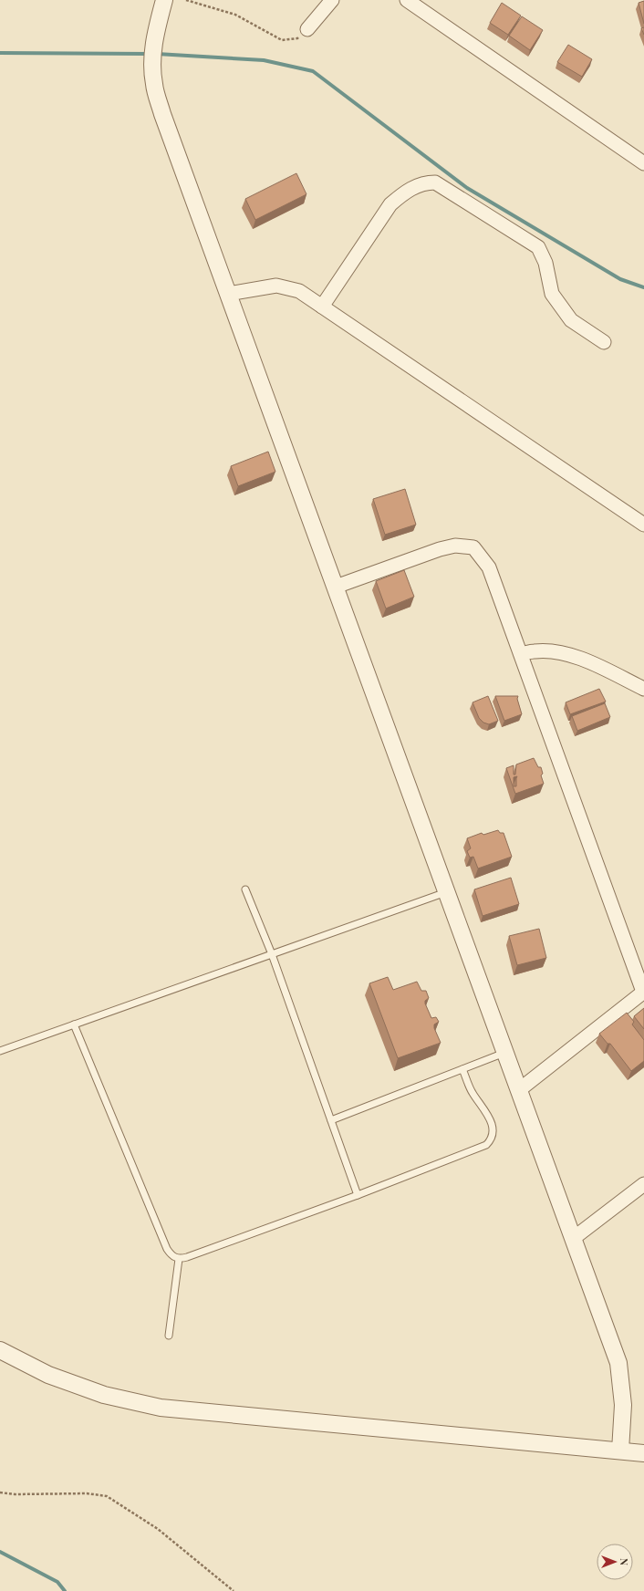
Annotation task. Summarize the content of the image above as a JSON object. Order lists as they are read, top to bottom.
{
  "north": "right"
}
